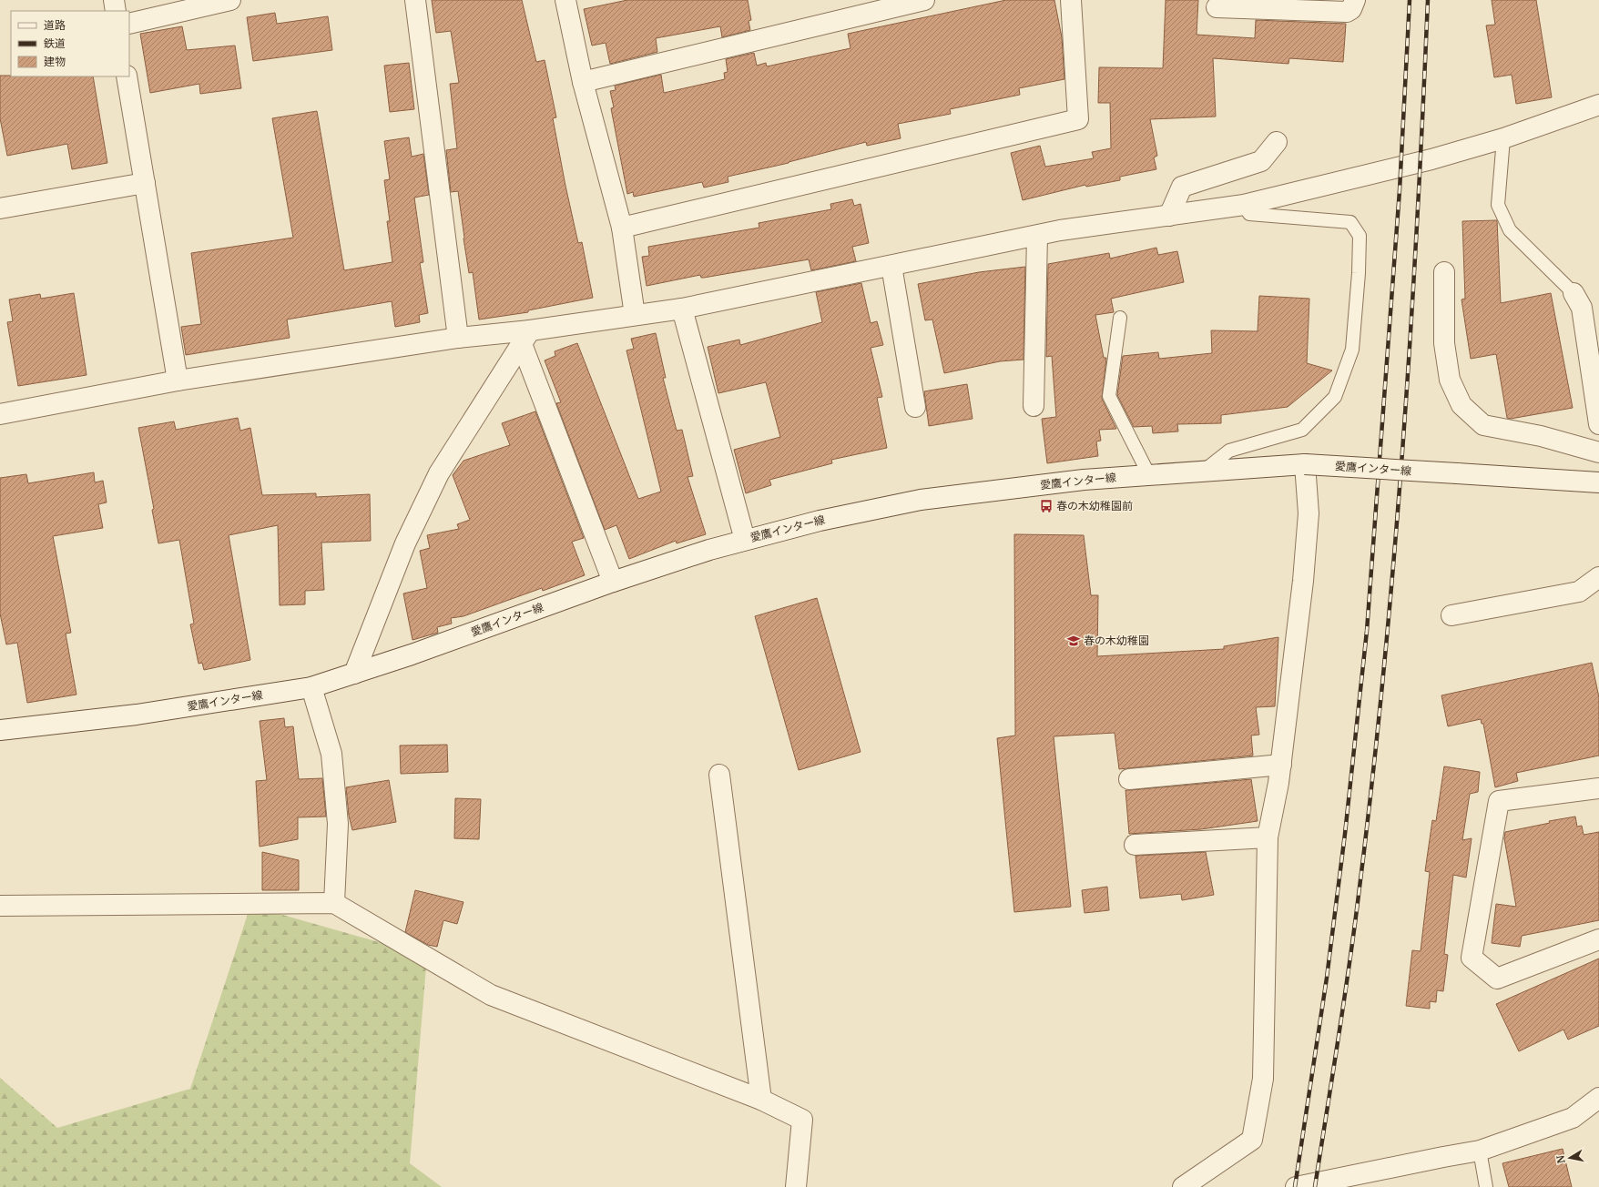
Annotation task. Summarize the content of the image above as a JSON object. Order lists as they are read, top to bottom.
{
  "streets": {
    "street": ["愛鷹インター線"]
  },
  "places": {
    "bus stop": ["春の木幼稚園前"],
    "school or university": ["春の木幼稚園"]
  },
  "legend": ["道路", "鉄道", "建物"],
  "north": "left"
}
